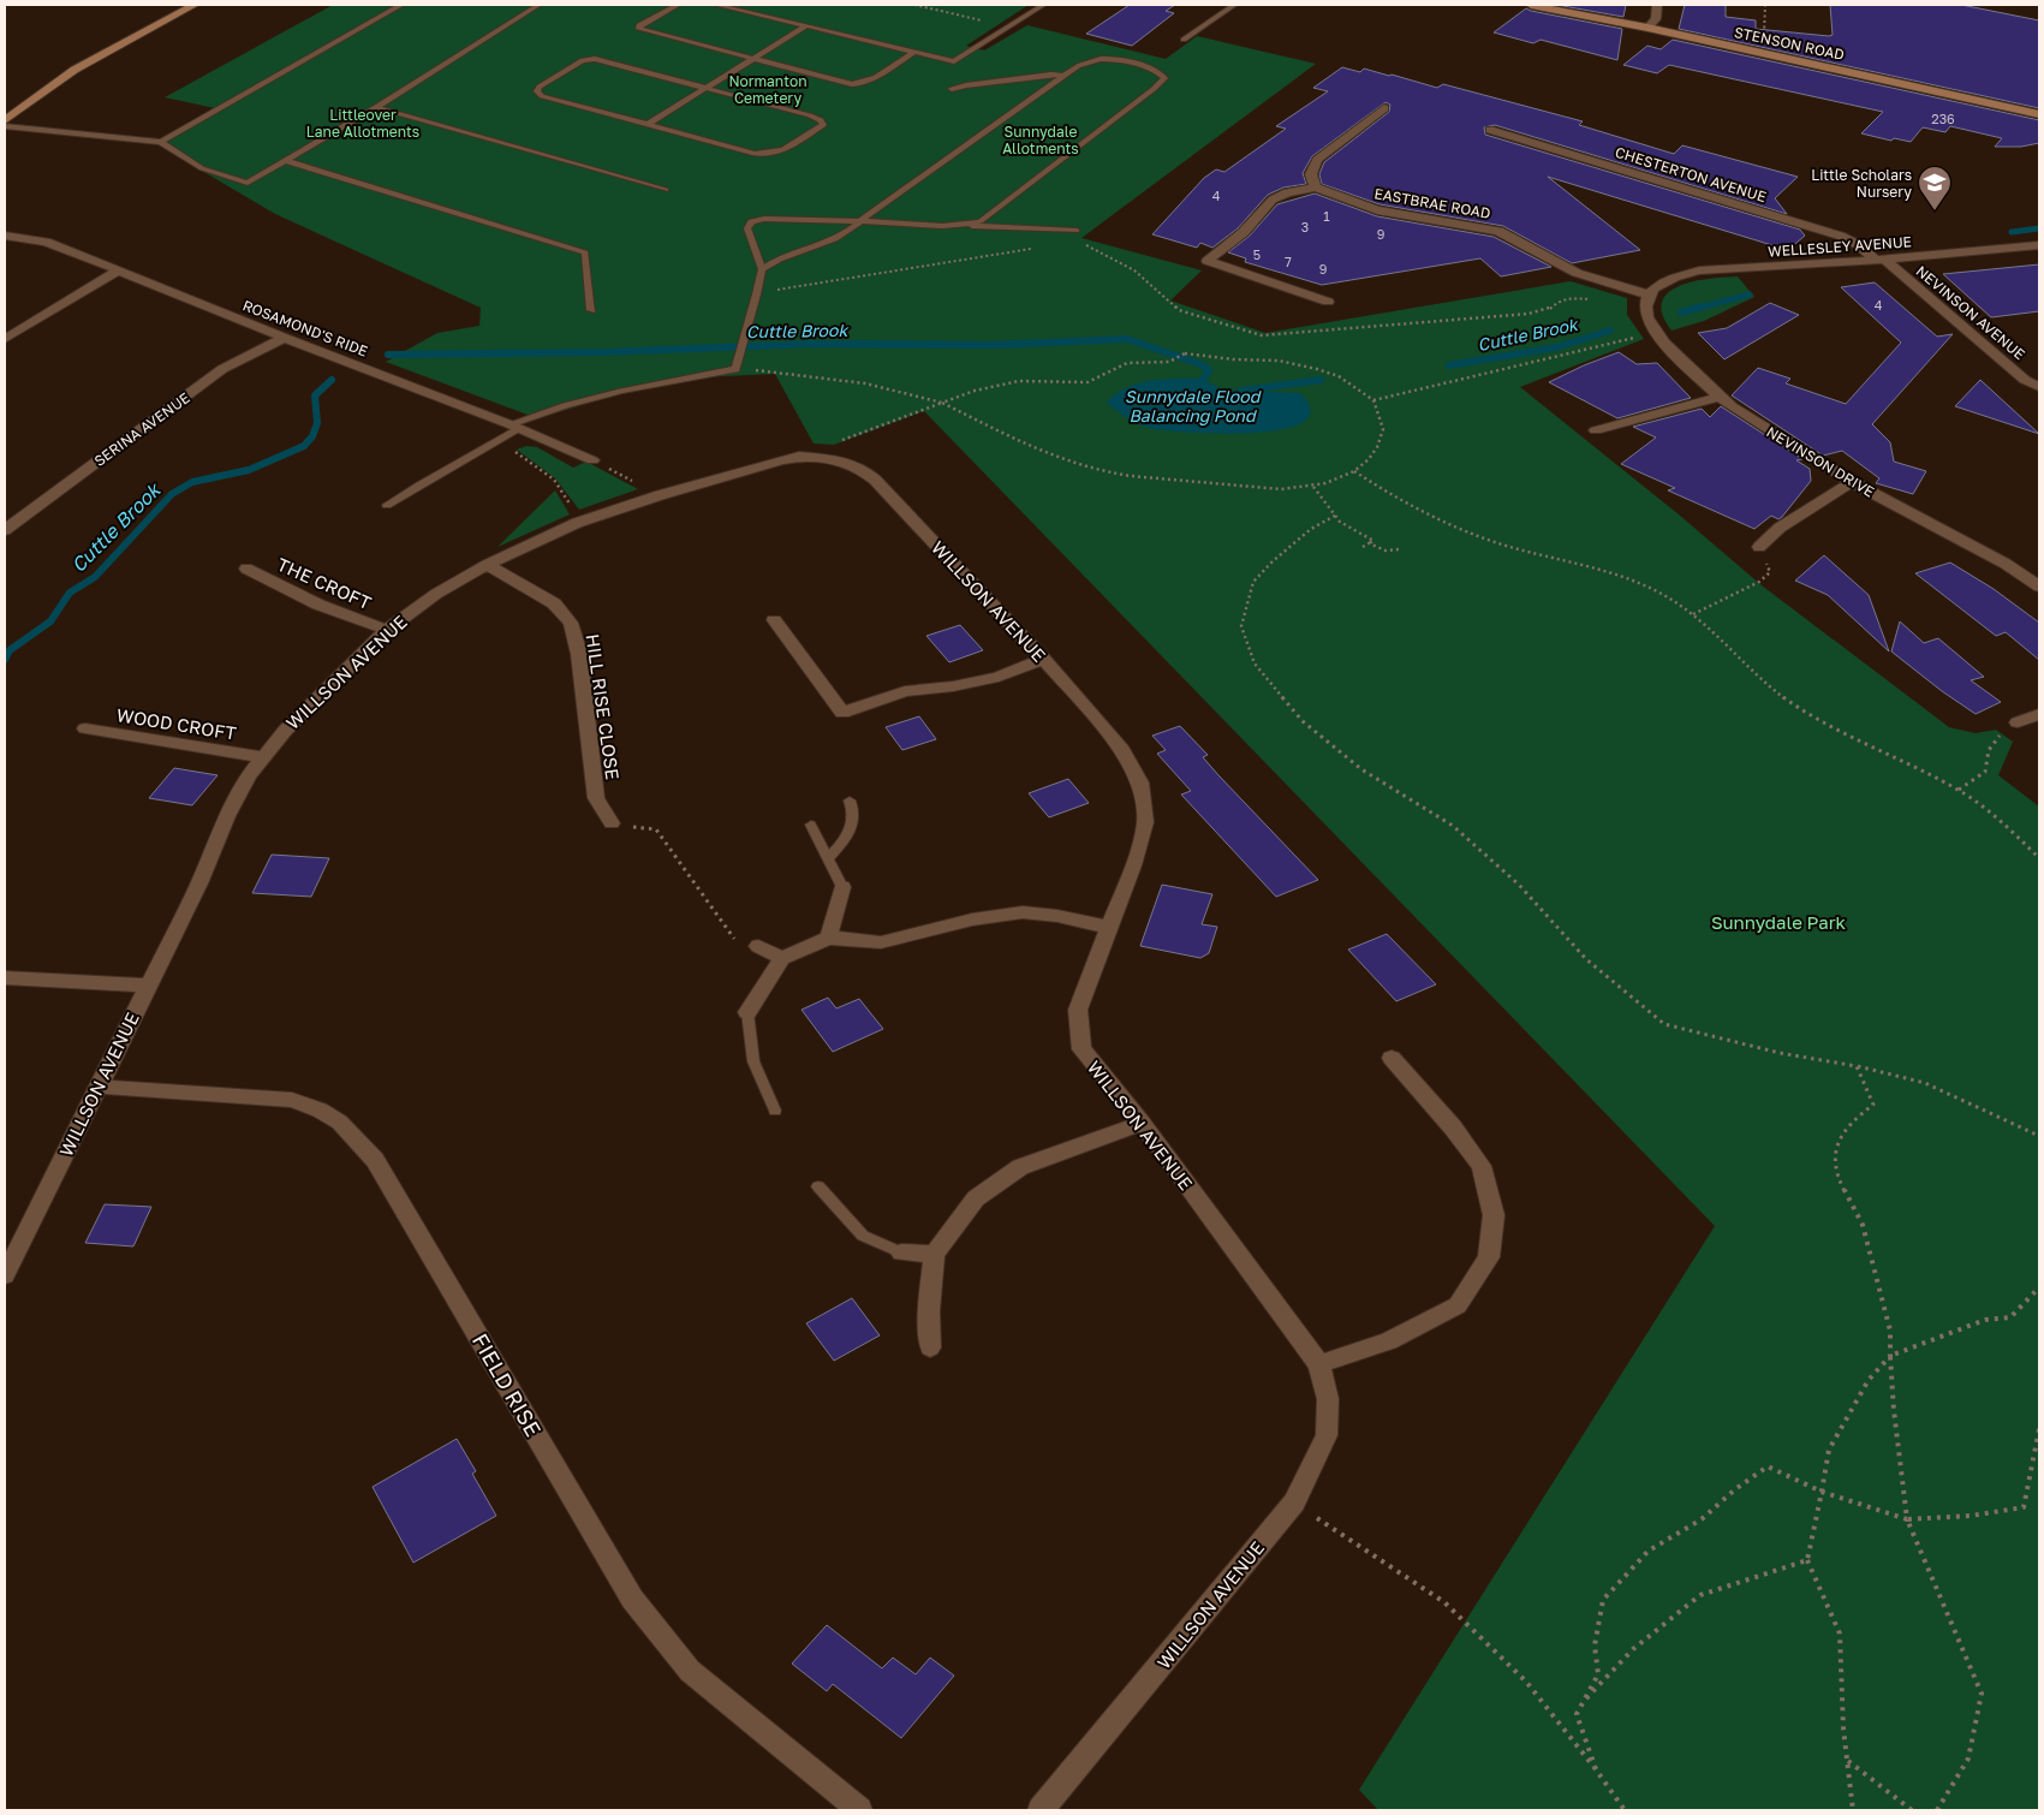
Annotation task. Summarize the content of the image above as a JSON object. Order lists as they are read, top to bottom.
{
  "streets": {
    "street": [
      "STENSON ROAD",
      "CHESTERTON AVENUE",
      "EASTBRAE ROAD",
      "WELLESLEY AVENUE",
      "NEVINSON AVENUE",
      "ROSAMOND'S RIDE",
      "SERINA AVENUE",
      "NEVINSON DRIVE",
      "THE CROFT",
      "WILLSON AVENUE",
      "HILL RISE CLOSE",
      "WOOD CROFT",
      "FIELD RISE"
    ]
  },
  "crossings": [
    ["CHESTERTON AVENUE", "WELLESLEY AVENUE"],
    ["CHESTERTON AVENUE", "NEVINSON AVENUE"],
    ["EASTBRAE ROAD", "WELLESLEY AVENUE"],
    ["EASTBRAE ROAD", "NEVINSON DRIVE"],
    ["WELLESLEY AVENUE", "NEVINSON AVENUE"],
    ["WELLESLEY AVENUE", "NEVINSON DRIVE"],
    ["ROSAMOND'S RIDE", "SERINA AVENUE"],
    ["THE CROFT", "WILLSON AVENUE"],
    ["WILLSON AVENUE", "HILL RISE CLOSE"],
    ["WILLSON AVENUE", "WOOD CROFT"],
    ["WILLSON AVENUE", "FIELD RISE"]
  ],
  "water": ["Cuttle Brook", "Sunnydale Flood Balancing Pond"],
  "parks": [
    "Normanton Cemetery",
    "Littleover Lane Allotments",
    "Sunnydale Allotments",
    "Sunnydale Park"
  ],
  "places": {
    "school or university": ["Little Scholars Nursery"]
  },
  "house_numbers": [
    "236",
    "4",
    "1",
    "3",
    "9",
    "5",
    "7",
    "9",
    "4"
  ]
}
